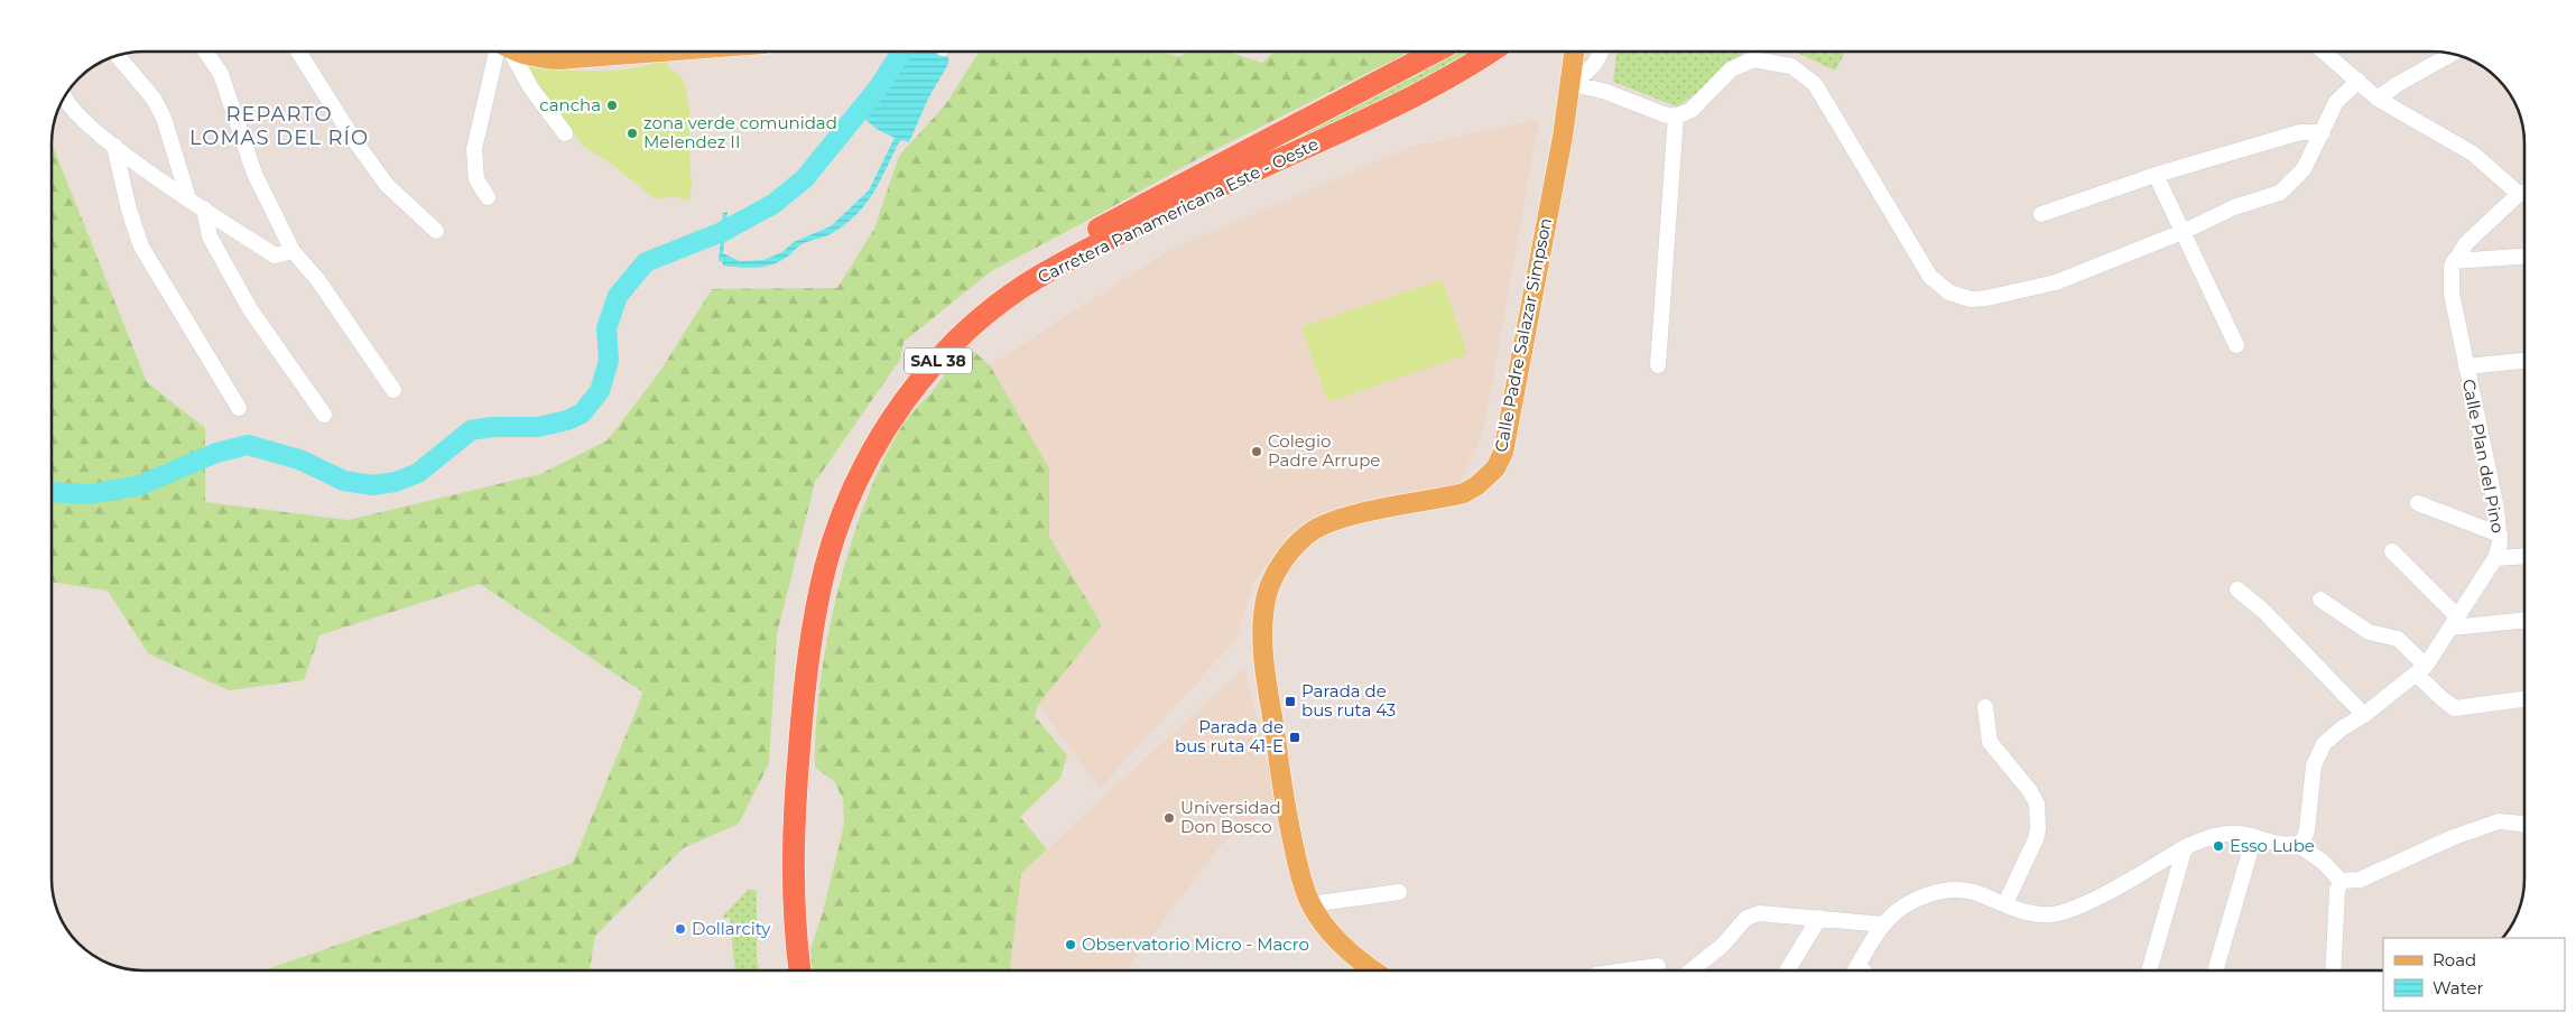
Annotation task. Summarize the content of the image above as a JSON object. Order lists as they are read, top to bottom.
{
  "streets": {
    "highway": ["Carretera Panamericana Este - Oeste", "SAL 38"],
    "main road": ["Calle Padre Salazar Simpson"],
    "street": ["Calle Plan del Pino"]
  },
  "districts": ["REPARTO LOMAS DEL RÍO"],
  "places": {
    "other": [
      "cancha",
      "zona verde comunidad Melendez II",
      "Colegio Padre Arrupe",
      "Universidad Don Bosco",
      "Esso Lube",
      "Dollarcity",
      "Observatorio Micro - Macro"
    ],
    "transit": ["Parada de bus ruta 43", "Parada de bus ruta 41-E"]
  },
  "legend": ["Road", "Water"]
}
